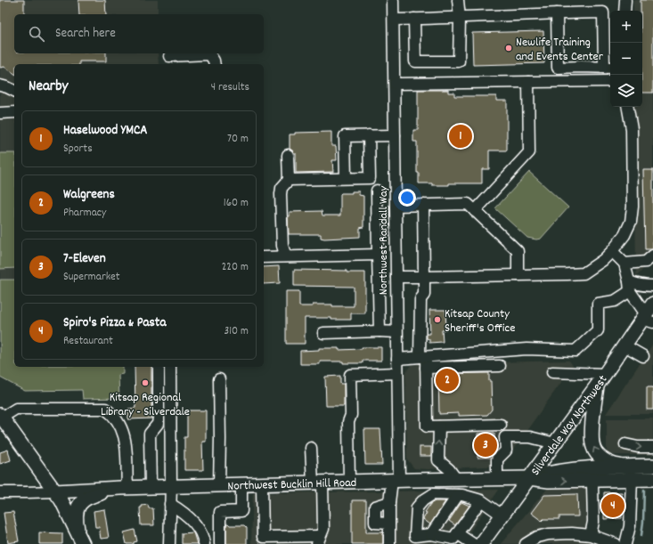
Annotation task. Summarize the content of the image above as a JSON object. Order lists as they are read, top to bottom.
{
  "streets": {
    "main road": ["Silverdale Way Northwest", "Northwest Bucklin Hill Road"],
    "street": ["Northwest Randall Way"]
  },
  "crossings": [
    ["Northwest Randall Way", "Northwest Bucklin Hill Road"],
    ["Silverdale Way Northwest", "Northwest Bucklin Hill Road"]
  ],
  "places": ["Newlife Training and Events Center", "Kitsap County Sheriff's Office", "Kitsap Regional Library - Silverdale"],
  "page": {
    "map_buttons": ["+", "−"],
    "search": "Search here",
    "heading": ["Nearby", "4 results"],
    "list": [
      {
        "mark": "1",
        "name": "Haselwood YMCA",
        "note": "Sports",
        "value": "70 m"
      },
      {
        "mark": "2",
        "name": "Walgreens",
        "note": "Pharmacy",
        "value": "160 m"
      },
      {
        "mark": "3",
        "name": "7-Eleven",
        "note": "Supermarket",
        "value": "220 m"
      },
      {
        "mark": "4",
        "name": "Spiro's Pizza & Pasta",
        "note": "Restaurant",
        "value": "310 m"
      }
    ],
    "pins": [
      "1",
      "2",
      "3",
      "4"
    ]
  }
}
